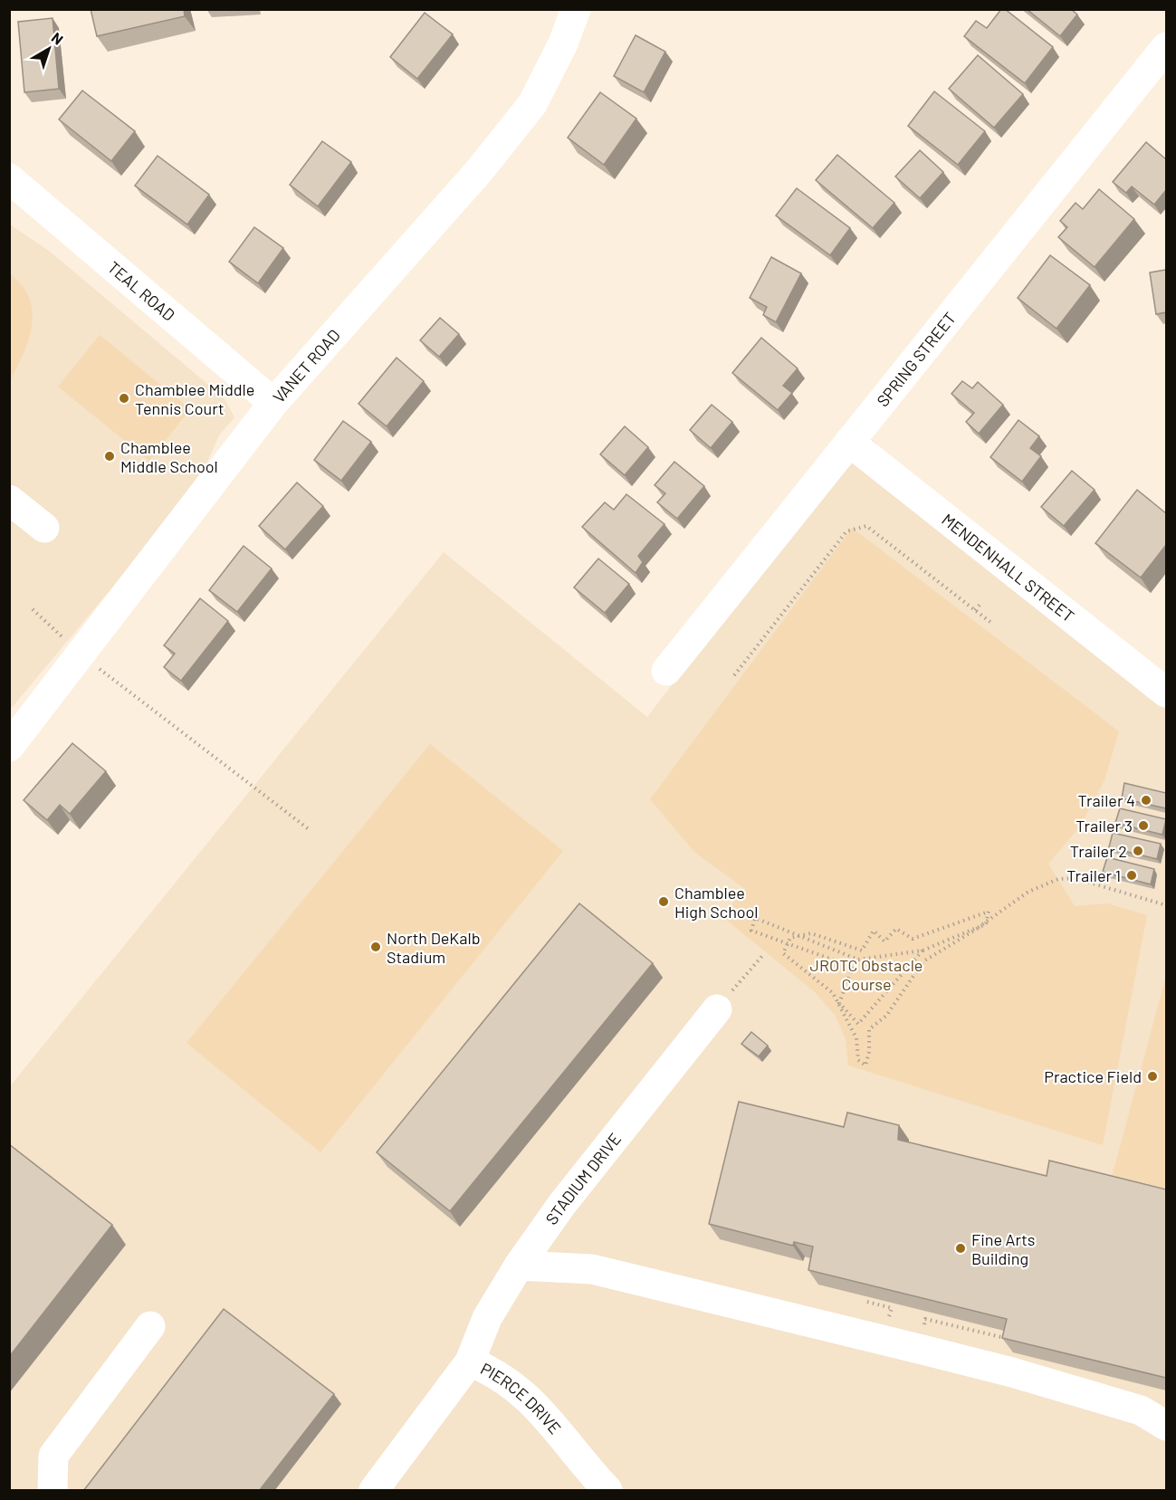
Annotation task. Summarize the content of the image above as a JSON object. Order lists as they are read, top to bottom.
{
  "streets": {
    "street": [
      "TEAL ROAD",
      "SPRING STREET",
      "VANET ROAD",
      "MENDENHALL STREET",
      "STADIUM DRIVE",
      "PIERCE DRIVE"
    ]
  },
  "crossings": [
    ["TEAL ROAD", "VANET ROAD"],
    ["SPRING STREET", "MENDENHALL STREET"],
    ["STADIUM DRIVE", "PIERCE DRIVE"]
  ],
  "parks": ["JROTC Obstacle Course"],
  "places": [
    "Chamblee Middle Tennis Court",
    "Chamblee Middle School",
    "Trailer 4",
    "Trailer 3",
    "Trailer 2",
    "Trailer 1",
    "Chamblee High School",
    "North DeKalb Stadium",
    "Practice Field",
    "Fine Arts Building"
  ],
  "north": "top right"
}
